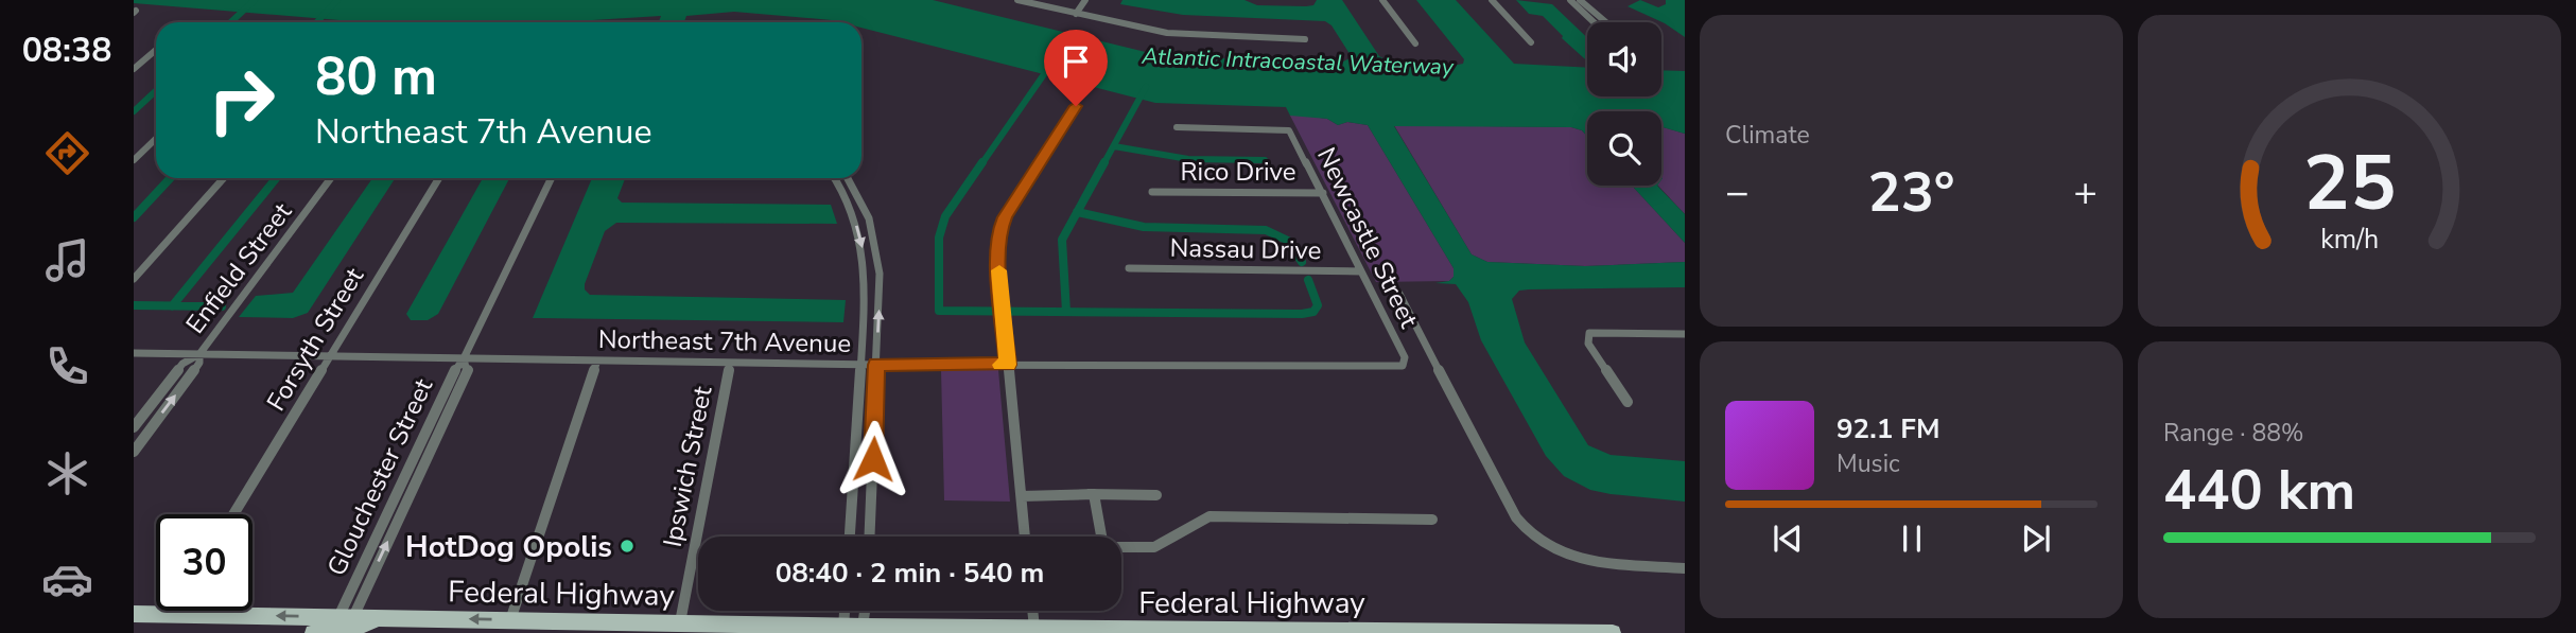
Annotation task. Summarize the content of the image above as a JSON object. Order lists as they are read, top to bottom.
{
  "streets": {
    "main road": ["Federal Highway"],
    "street": [
      "Rico Drive",
      "Newcastle Street",
      "Nassau Drive",
      "Enfield Street",
      "Forsyth Street",
      "Northeast 7th Avenue",
      "Ipswich Street",
      "Glouchester Street"
    ]
  },
  "crossings": [
    ["Rico Drive", "Newcastle Street"],
    ["Newcastle Street", "Nassau Drive"],
    ["Newcastle Street", "Northeast 7th Avenue"],
    ["Enfield Street", "Northeast 7th Avenue"],
    ["Forsyth Street", "Northeast 7th Avenue"],
    ["Northeast 7th Avenue", "Ipswich Street"],
    ["Northeast 7th Avenue", "Glouchester Street"],
    ["Ipswich Street", "Federal Highway"],
    ["Glouchester Street", "Federal Highway"]
  ],
  "water": ["Atlantic Intracoastal Waterway"],
  "places": ["HotDog Opolis"],
  "page": {
    "tabs": "08:38",
    "tile": [
      "Climate",
      ["Range · 88%", "440 km"]
    ],
    "turn": ["80 m", "Northeast 7th Avenue"],
    "heat": ["−", "23°", "+"],
    "song": ["92.1 FM", "Music"],
    "limit": "30",
    "trip": "08:40 · 2 min · 540 m",
    "gauge": ["25", "km/h"]
  }
}
